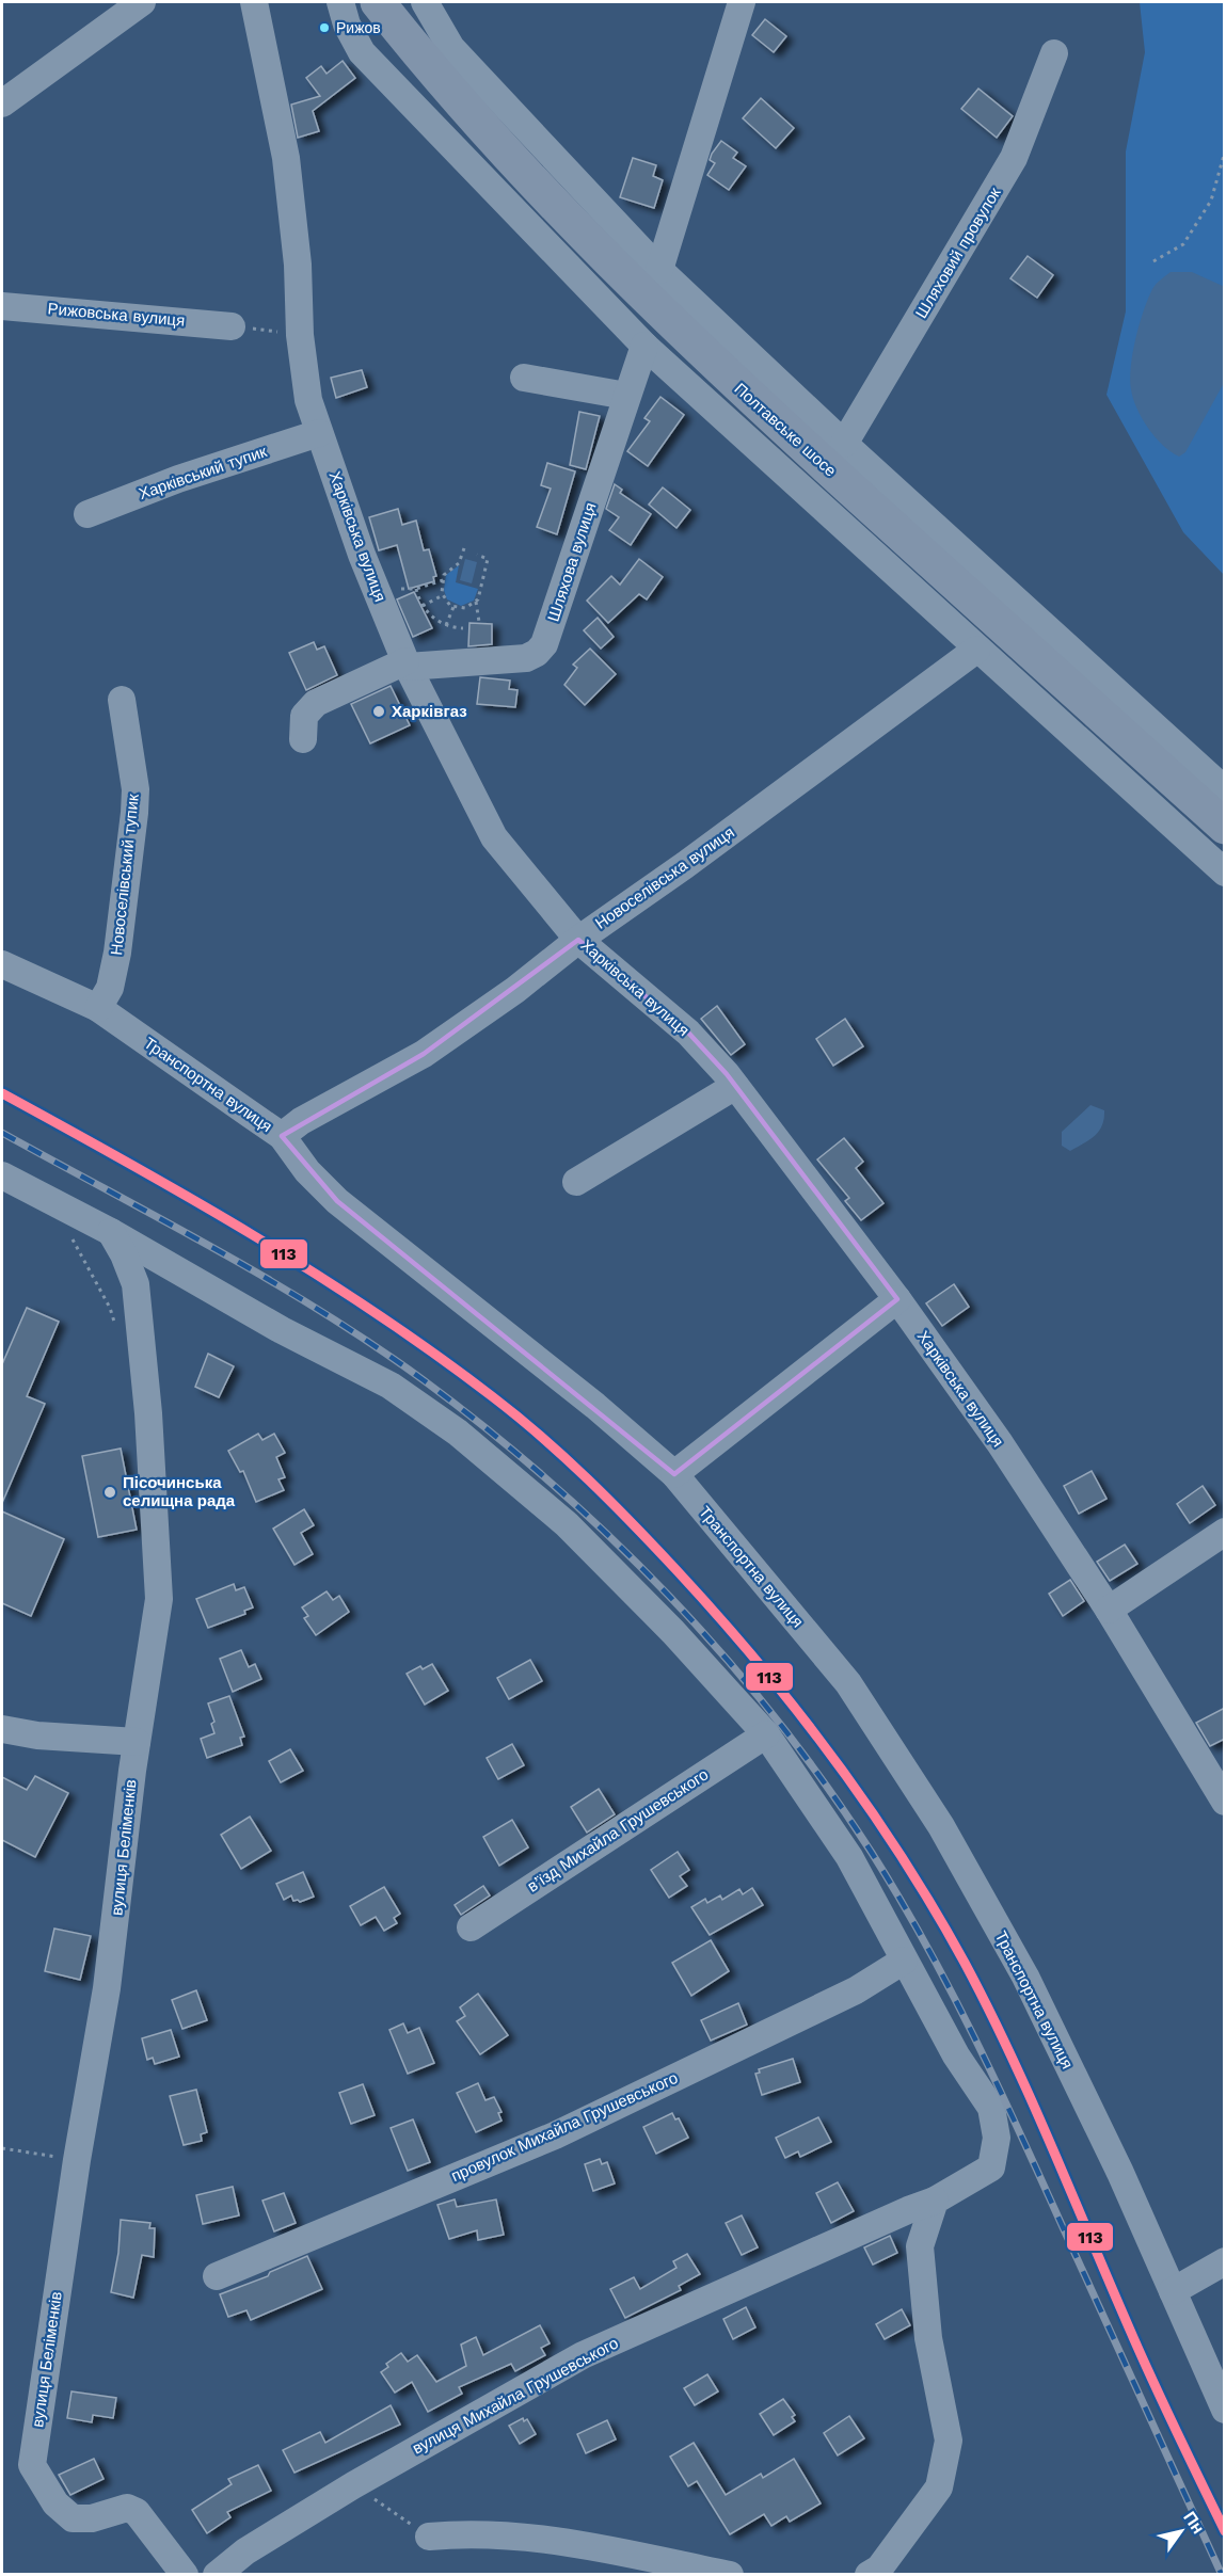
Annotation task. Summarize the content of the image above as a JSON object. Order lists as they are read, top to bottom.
{
  "streets": {
    "highway": ["Полтавське шосе"],
    "street": [
      "Шляховий провулок",
      "Рижовська вулиця",
      "Харківський тупик",
      "Харківська вулиця",
      "Шляхова вулиця",
      "Новоселівський тупик",
      "Новоселівська вулиця",
      "Транспортна вулиця",
      "в’їзд Михайла Грушевського",
      "вулиця Беліменків",
      "провулок Михайла Грушевського",
      "вулиця Михайла Грушевського"
    ]
  },
  "crossings": [
    ["Харківський тупик", "Харківська вулиця"],
    ["Харківська вулиця", "Шляхова вулиця"],
    ["Харківська вулиця", "Новоселівська вулиця"],
    ["Новоселівський тупик", "Транспортна вулиця"],
    ["Новоселівська вулиця", "Транспортна вулиця"]
  ],
  "places": ["Рижов", "Харківгаз", "Пісочинська селищна рада"],
  "lines": ["transit line 113"],
  "north": "top right"
}
